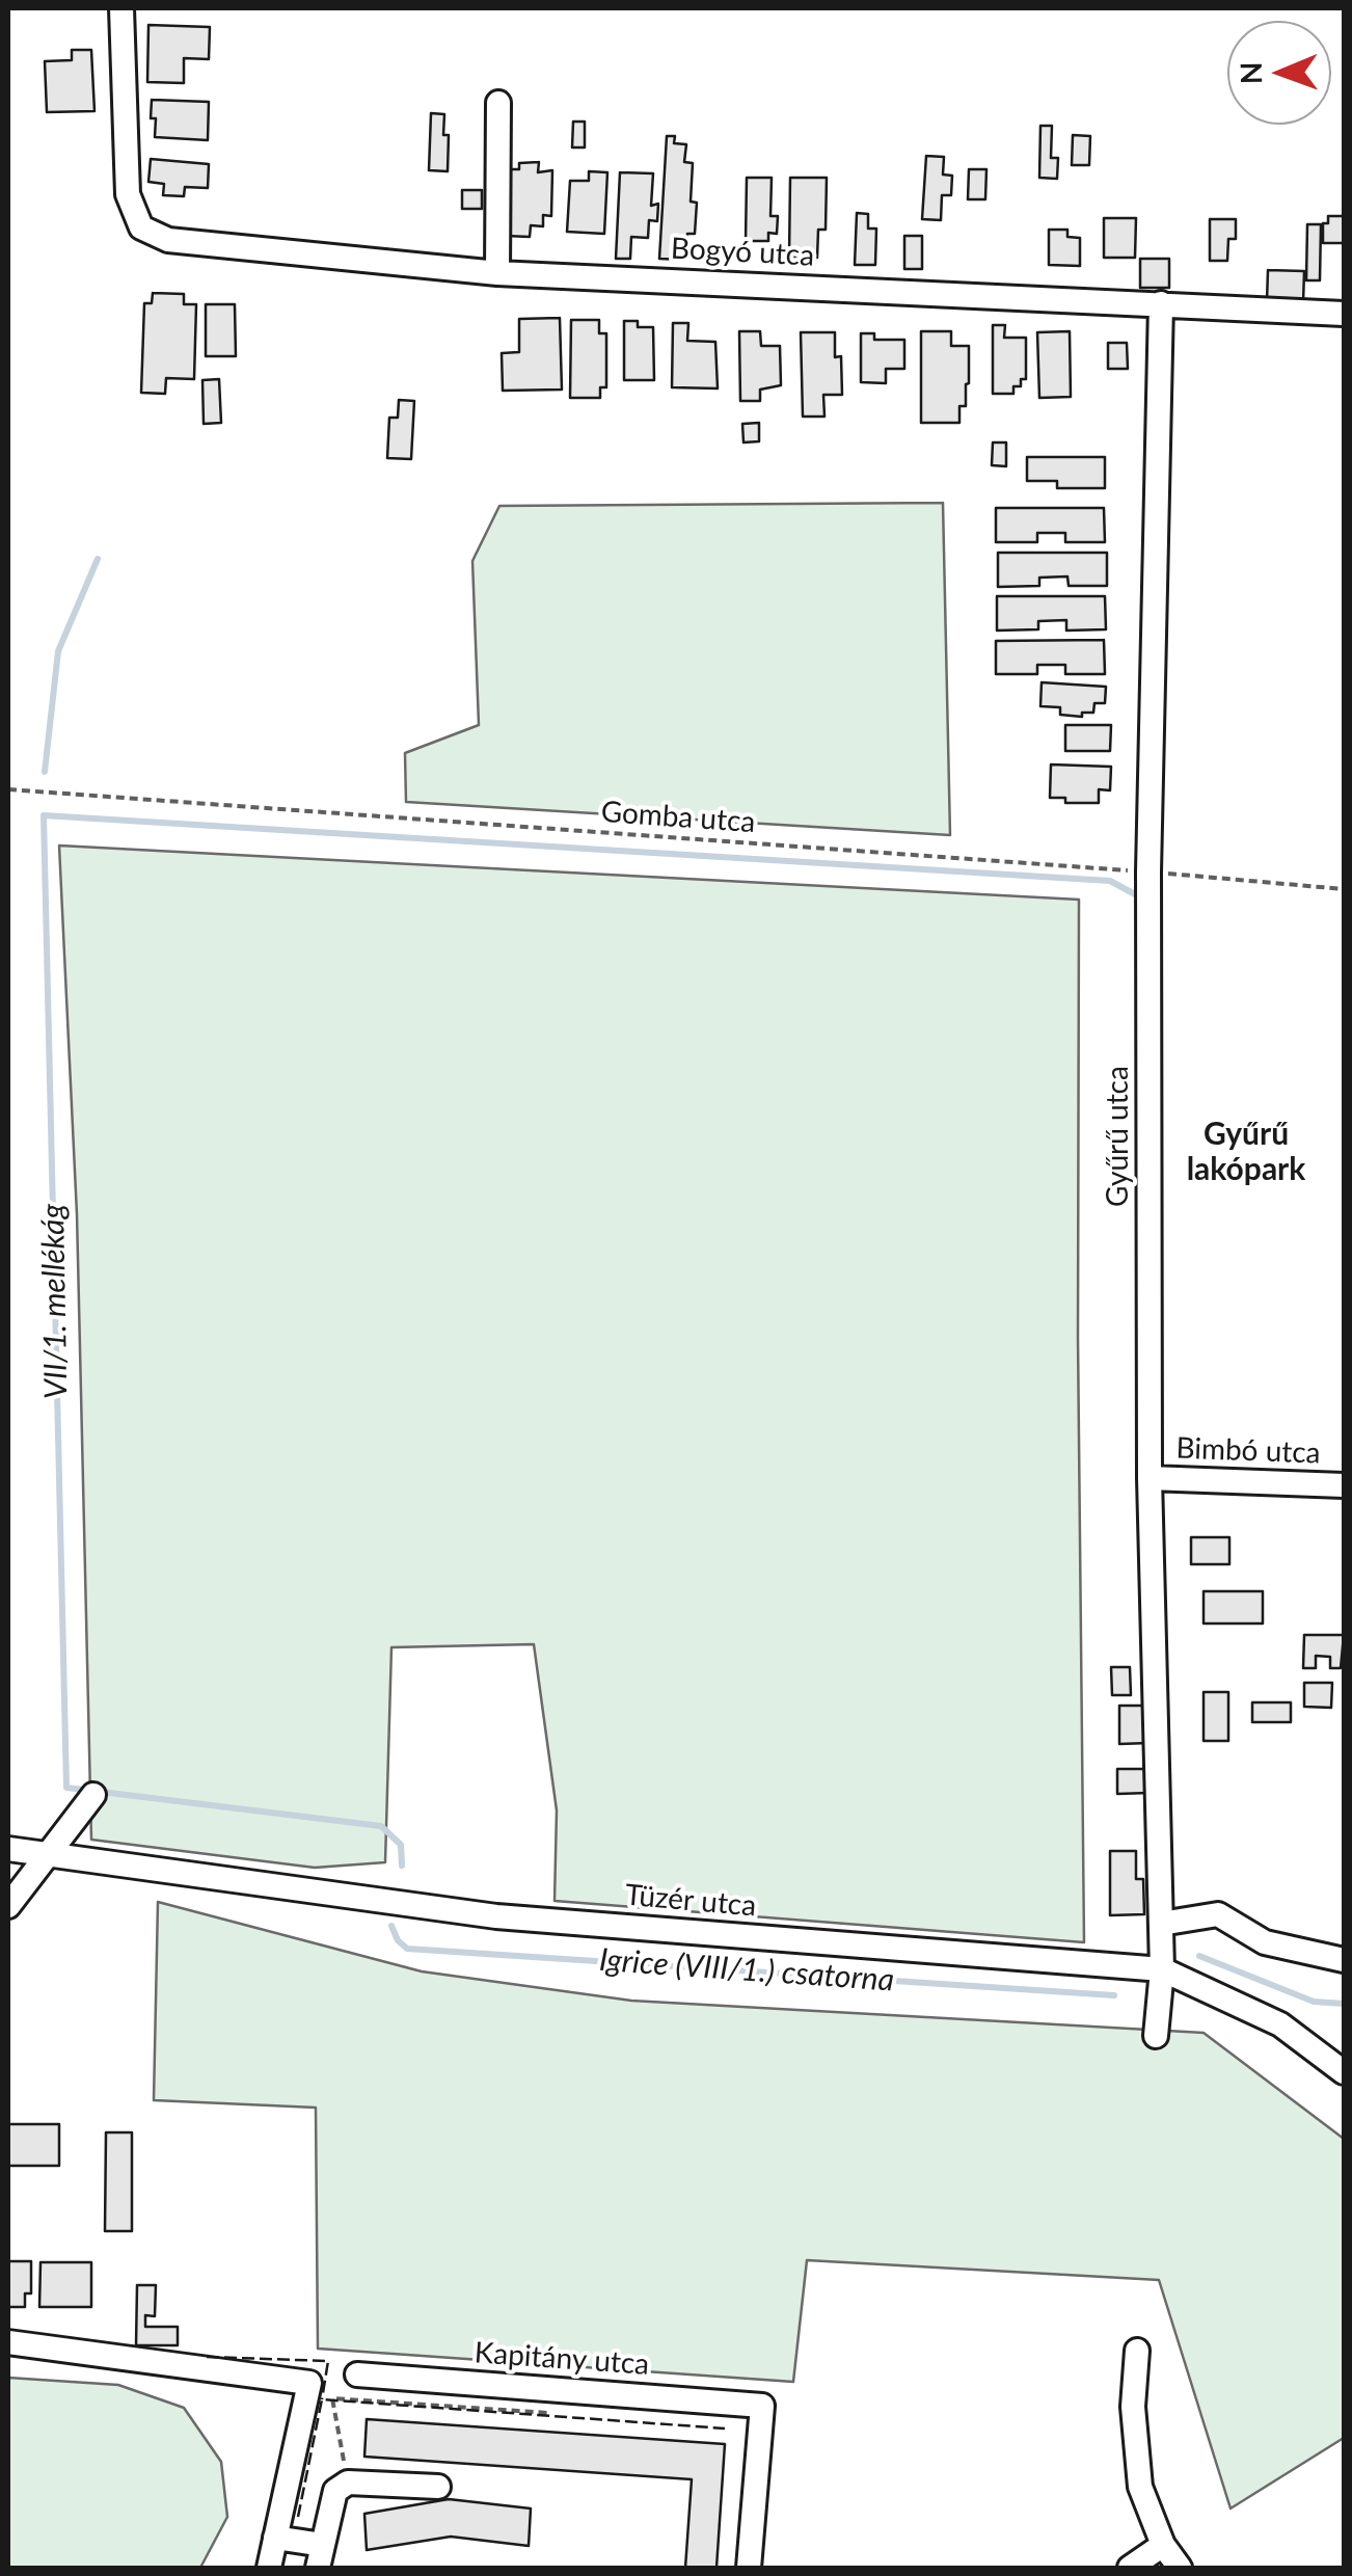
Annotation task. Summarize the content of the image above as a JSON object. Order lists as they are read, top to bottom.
{
  "streets": {
    "street": [
      "Bogyó utca",
      "Gyűrű utca",
      "Bimbó utca",
      "Tüzér utca",
      "Kapitány utca"
    ],
    "path": ["Gomba utca"]
  },
  "crossings": [
    ["Bogyó utca", "Gyűrű utca"],
    ["Gomba utca", "Gyűrű utca"],
    ["Gyűrű utca", "Bimbó utca"],
    ["Gyűrű utca", "Tüzér utca"]
  ],
  "districts": ["Gyűrű lakópark"],
  "water": ["VII/1. mellékág", "Igrice (VIII/1.) csatorna"],
  "north": "left"
}
